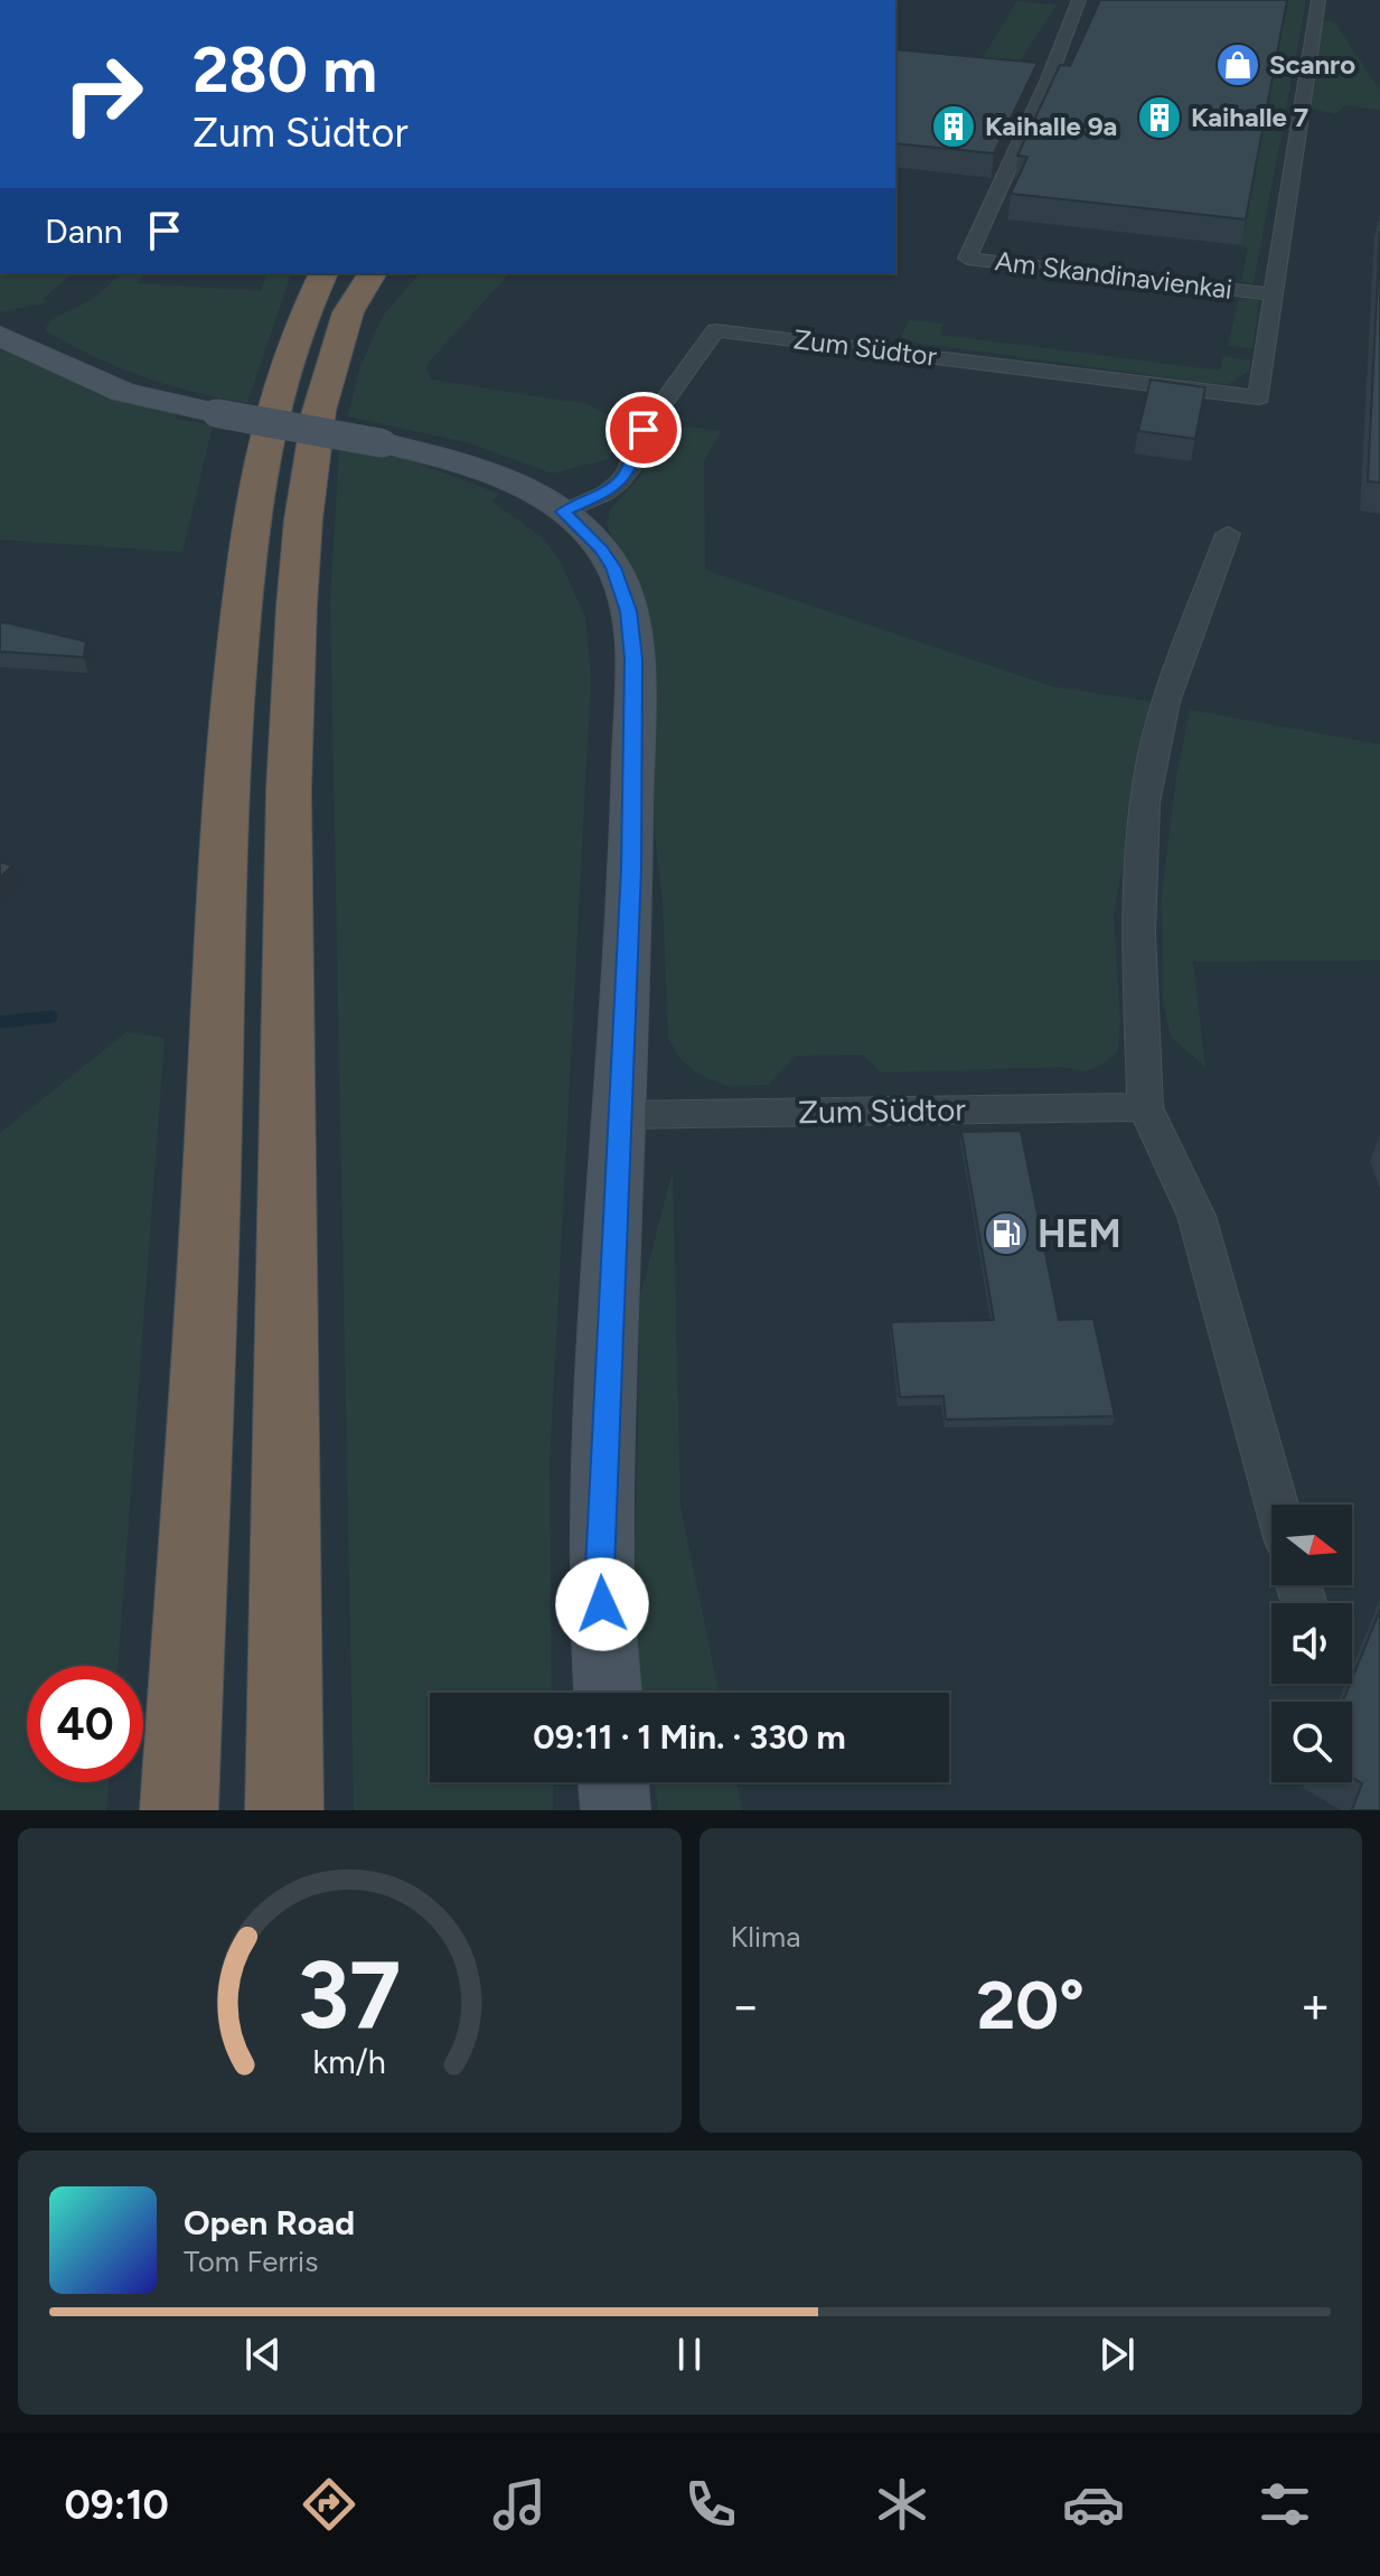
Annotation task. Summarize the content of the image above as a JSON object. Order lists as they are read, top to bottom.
{
  "streets": {
    "street": ["Am Skandinavienkai", "Zum Südtor"]
  },
  "crossings": [
    ["Am Skandinavienkai", "Zum Südtor"]
  ],
  "places": {
    "shop": ["Scanro"],
    "building": ["Kaihalle 7", "Kaihalle 9a"],
    "fuel station": ["HEM"]
  },
  "north": "right",
  "page": {
    "turn": ["280 m", "Zum Südtor"],
    "then": "Dann",
    "limit": "40",
    "trip": "09:11 · 1 Min. · 330 m",
    "tile": "Klima",
    "heat": ["−", "20°", "+"],
    "song": ["Open Road", "Tom Ferris"],
    "tabs": "09:10",
    "gauge": ["37", "km/h"]
  }
}
